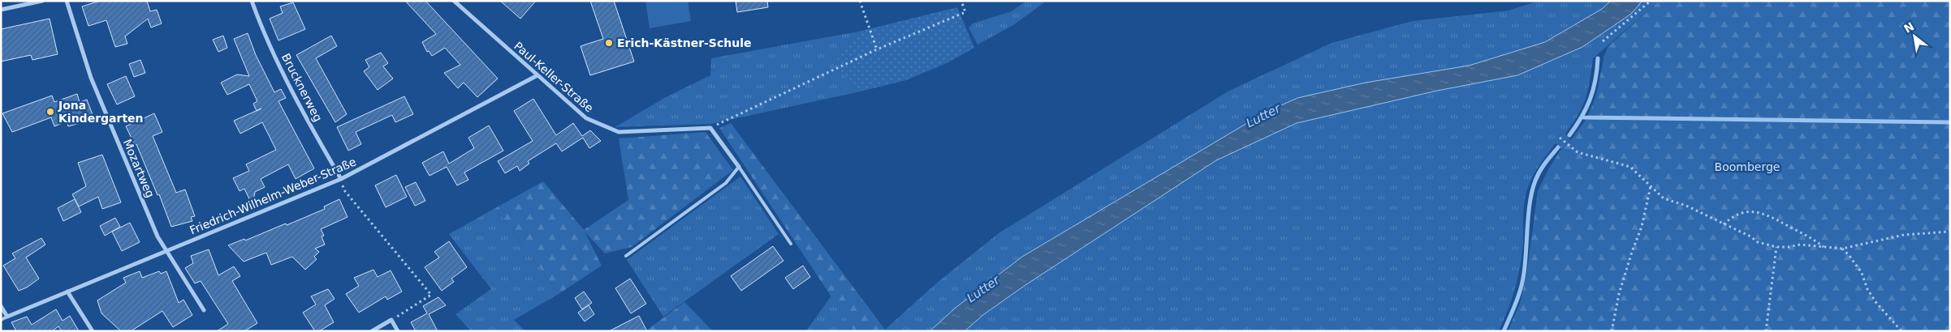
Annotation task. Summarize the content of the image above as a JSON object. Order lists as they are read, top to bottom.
{
  "streets": {
    "street": [
      "Paul-Keller-Straße",
      "Brucknerweg",
      "Mozartweg",
      "Friedrich-Wilhelm-Weber-Straße"
    ]
  },
  "crossings": [
    ["Paul-Keller-Straße", "Friedrich-Wilhelm-Weber-Straße"],
    ["Brucknerweg", "Friedrich-Wilhelm-Weber-Straße"],
    ["Mozartweg", "Friedrich-Wilhelm-Weber-Straße"]
  ],
  "water": ["Lutter"],
  "parks": ["Boomberge"],
  "places": ["Erich-Kästner-Schule", "Jona Kindergarten"],
  "north": "top left"
}
